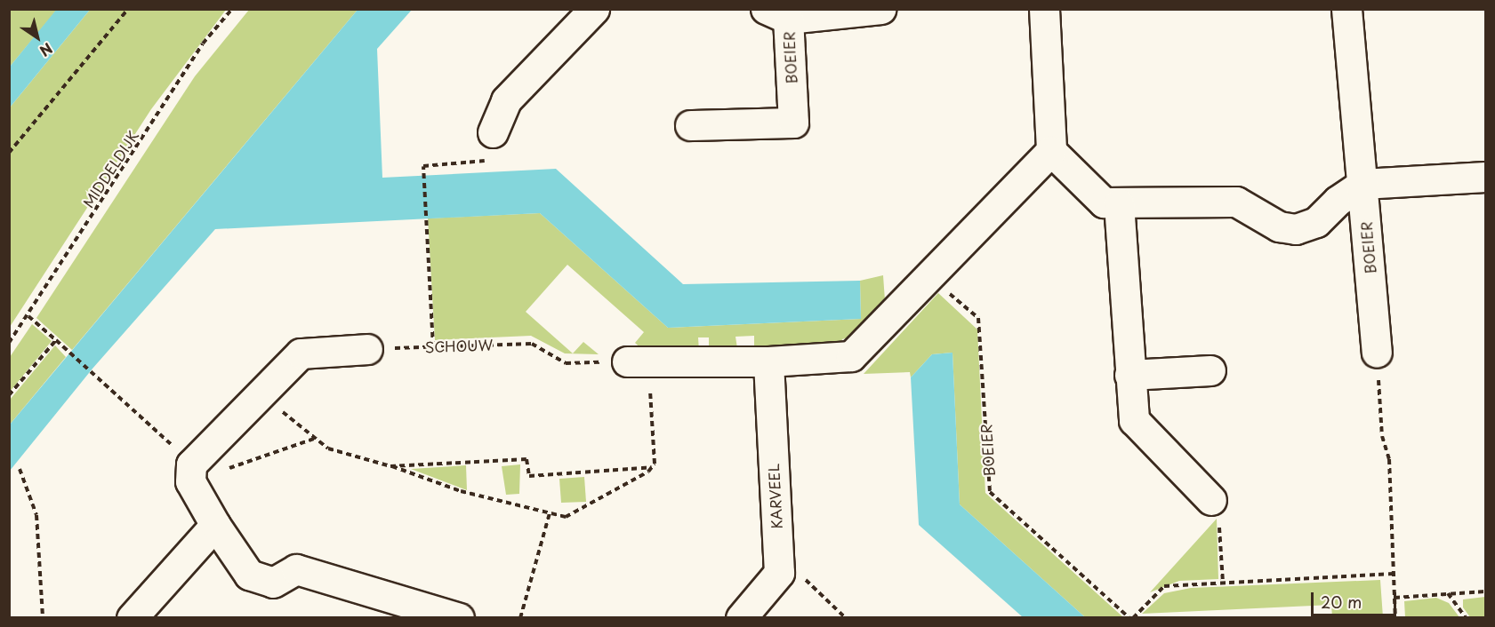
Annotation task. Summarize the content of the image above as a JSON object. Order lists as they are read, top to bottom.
{
  "streets": {
    "street": ["BOEIER", "KARVEEL"],
    "path": ["MIDDELDIJK", "SCHOUW"]
  },
  "scale_bar": "20 m",
  "north": "bottom right"
}
